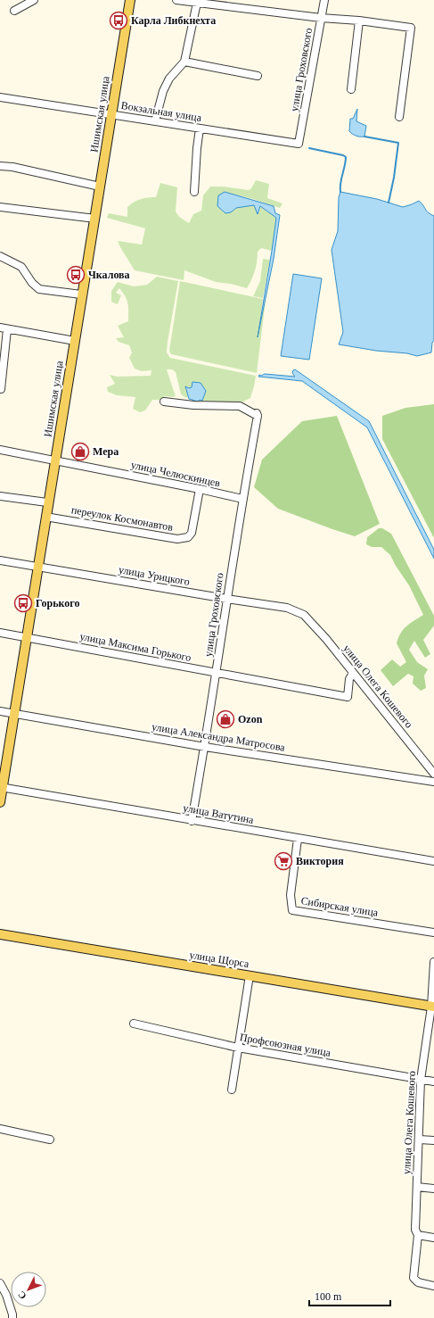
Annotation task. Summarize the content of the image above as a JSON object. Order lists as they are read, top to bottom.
{
  "streets": {
    "main road": ["Ишимская улица", "улица Щорса"],
    "street": [
      "улица Гроховского",
      "Вокзальная улица",
      "улица Челюскинцев",
      "переулок Космонавтов",
      "улица Урицкого",
      "улица Максима Горького",
      "улица Олега Кошевого",
      "улица Александра Матросова",
      "улица Ватутина",
      "Сибирская улица",
      "Профсоюзная улица"
    ]
  },
  "crossings": [
    ["улица Гроховского", "Вокзальная улица"],
    ["улица Гроховского", "улица Челюскинцев"],
    ["улица Гроховского", "улица Урицкого"],
    ["улица Гроховского", "улица Максима Горького"],
    ["улица Гроховского", "улица Александра Матросова"],
    ["улица Гроховского", "улица Ватутина"],
    ["Вокзальная улица", "Ишимская улица"],
    ["Ишимская улица", "улица Челюскинцев"],
    ["Ишимская улица", "переулок Космонавтов"],
    ["Ишимская улица", "улица Урицкого"],
    ["Ишимская улица", "улица Максима Горького"],
    ["Ишимская улица", "улица Александра Матросова"],
    ["Ишимская улица", "улица Ватутина"],
    ["улица Челюскинцев", "переулок Космонавтов"],
    ["улица Урицкого", "улица Олега Кошевого"],
    ["улица Максима Горького", "улица Олега Кошевого"],
    ["улица Олега Кошевого", "улица Щорса"],
    ["улица Олега Кошевого", "Профсоюзная улица"],
    ["улица Ватутина", "Сибирская улица"]
  ],
  "places": {
    "bus stop": ["Карла Либкнехта", "Чкалова", "Горького"],
    "shop": ["Мера", "Ozon"],
    "supermarket": ["Виктория"]
  },
  "scale_bar": "100 m",
  "north": "bottom left"
}
